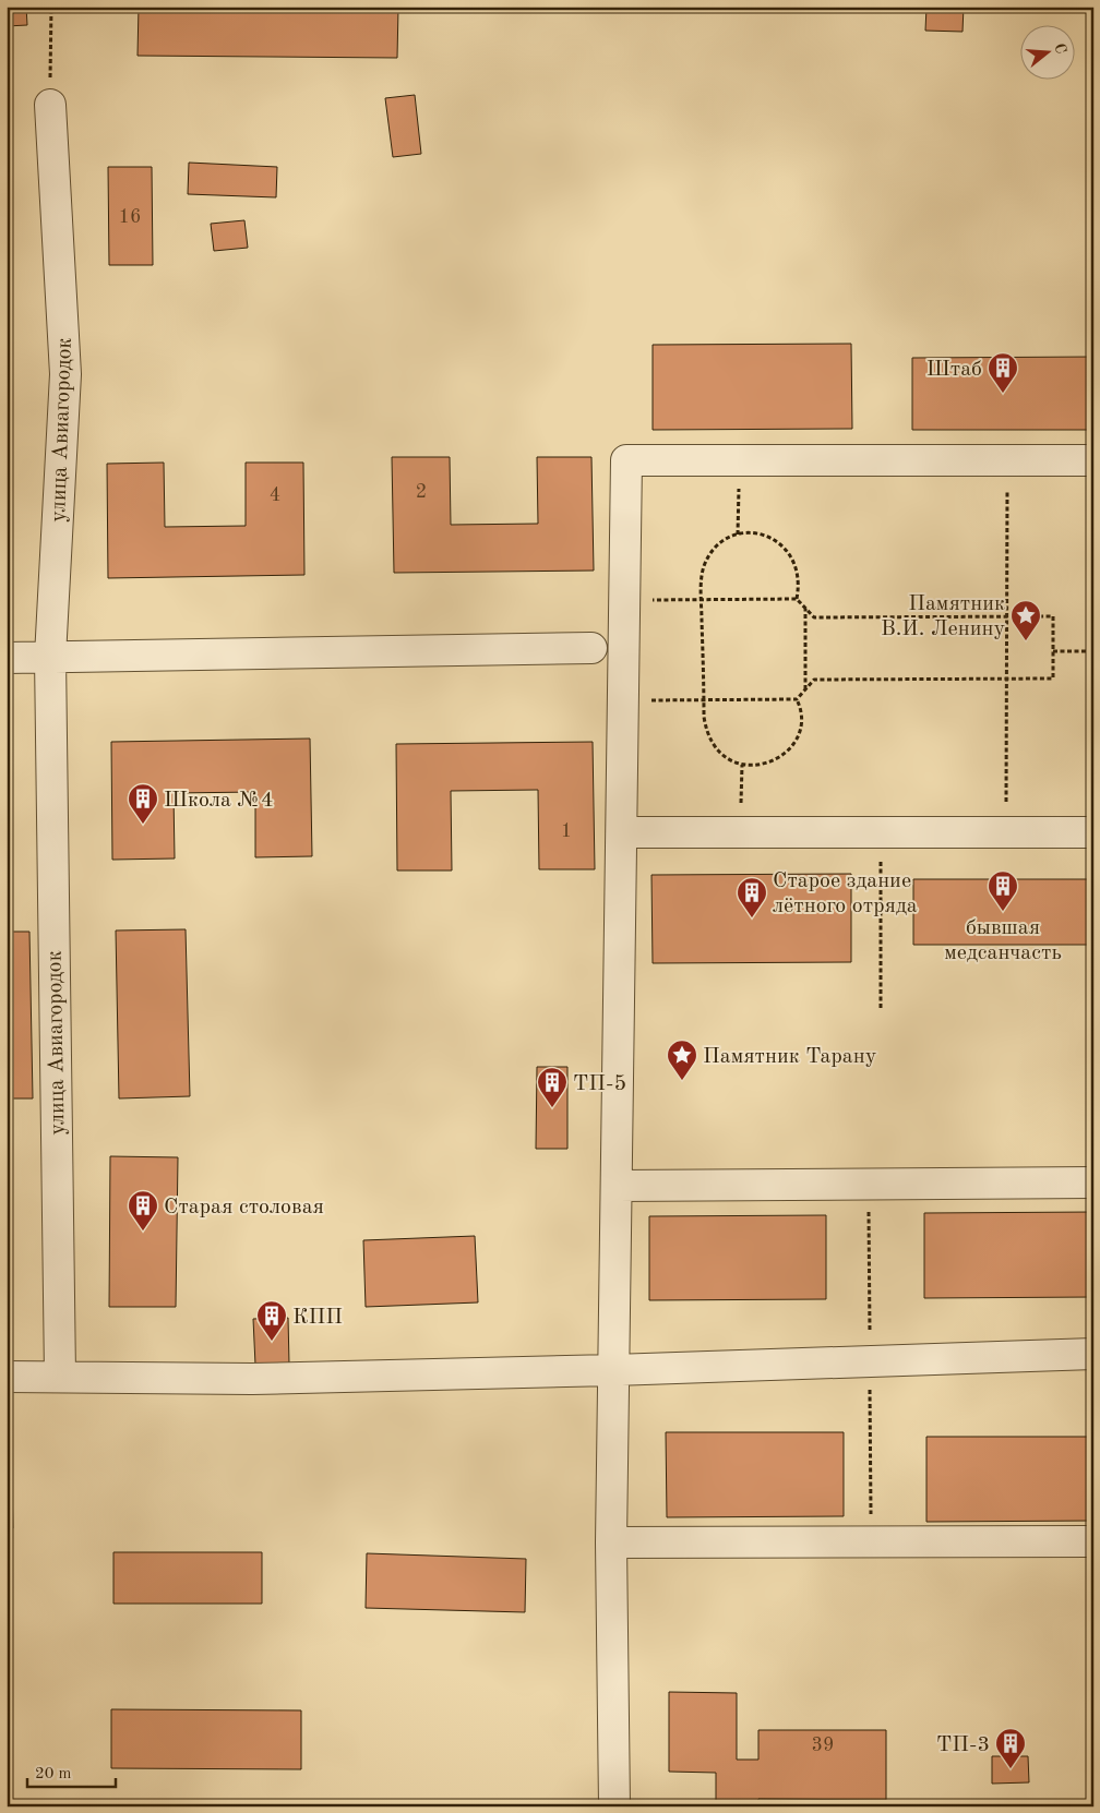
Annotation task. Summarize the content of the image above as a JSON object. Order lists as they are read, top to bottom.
{
  "streets": {
    "street": ["улица Авиагородок"]
  },
  "places": {
    "building": [
      "Штаб",
      "Школа №4",
      "бывшая медсанчасть",
      "Старое здание лётного отряда",
      "ТП-5",
      "Старая столовая",
      "КПП",
      "ТП-3"
    ],
    "place": ["Памятник В.И. Ленину", "Памятник Тарану"]
  },
  "house_numbers": [
    "16",
    "2",
    "4",
    "1",
    "39"
  ],
  "scale_bar": "20 m",
  "north": "right"
}
